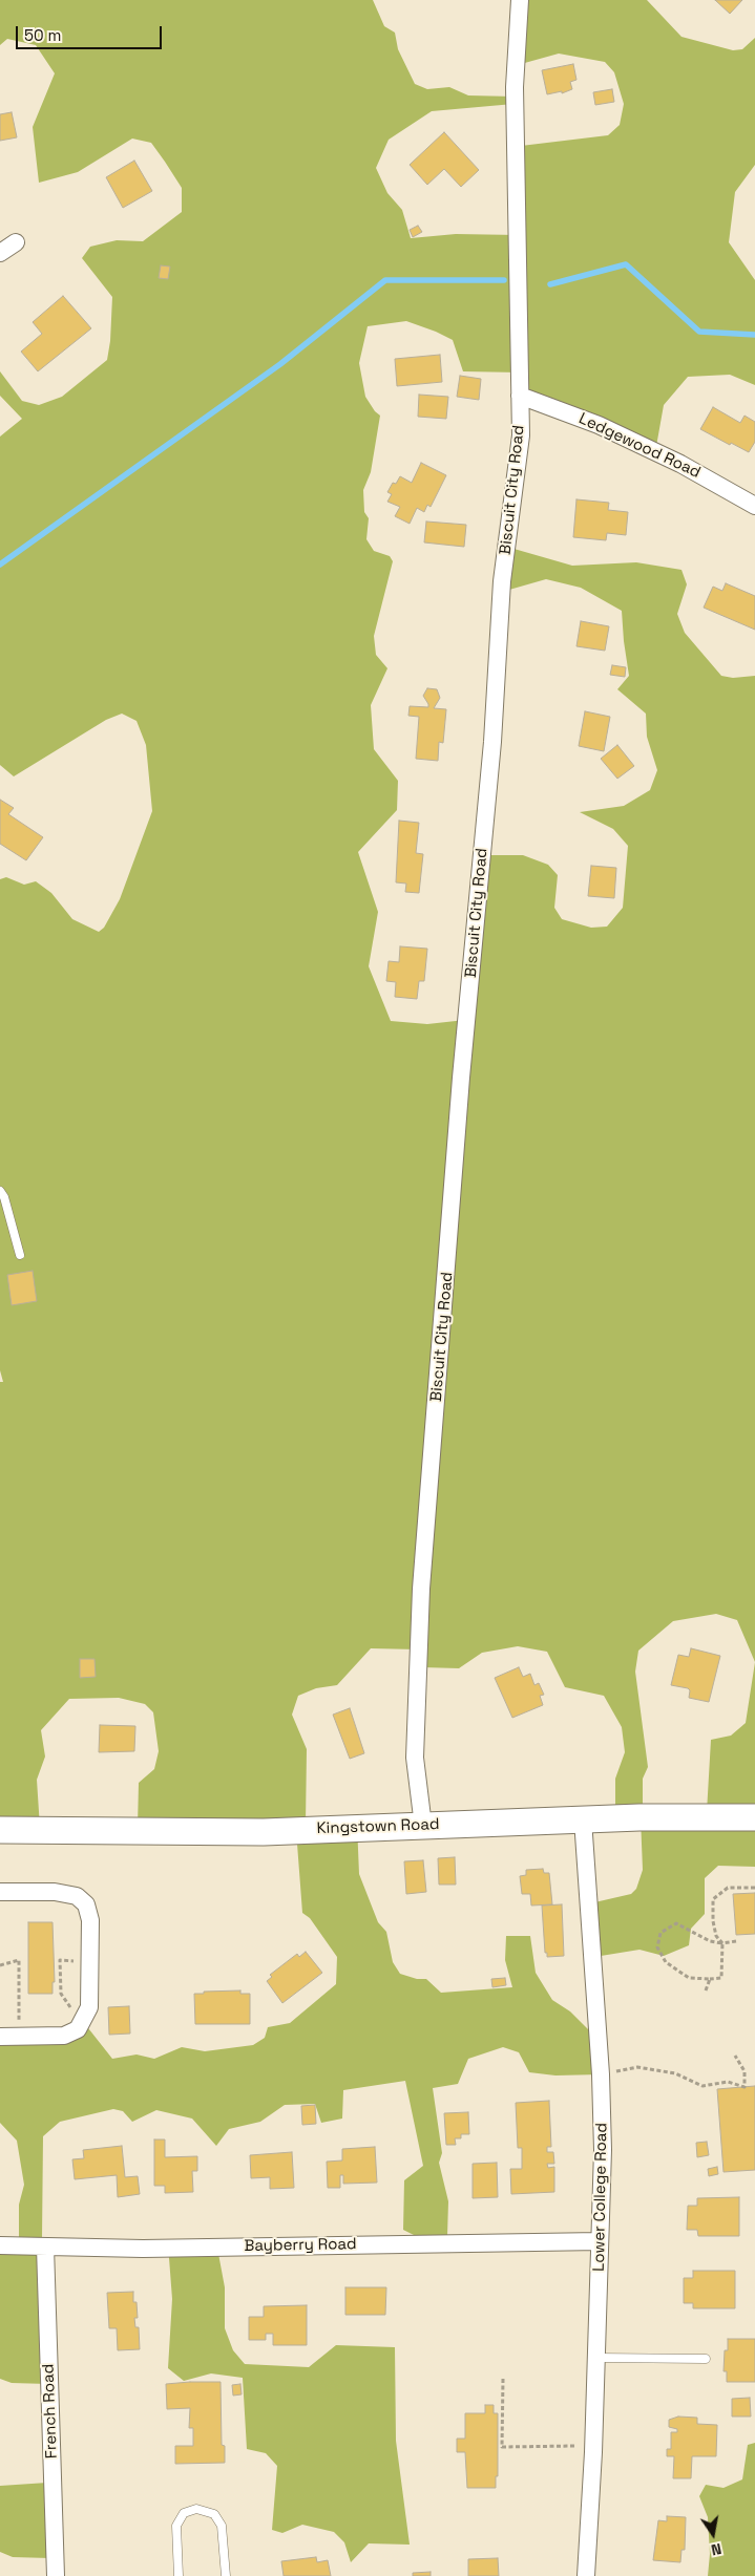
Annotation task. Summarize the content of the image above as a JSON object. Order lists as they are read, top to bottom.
{
  "streets": {
    "main road": ["Kingstown Road"],
    "street": [
      "Ledgewood Road",
      "Biscuit City Road",
      "Lower College Road",
      "Bayberry Road",
      "French Road"
    ]
  },
  "crossings": [
    ["Ledgewood Road", "Biscuit City Road"],
    ["Biscuit City Road", "Kingstown Road"],
    ["Kingstown Road", "Lower College Road"],
    ["Lower College Road", "Bayberry Road"],
    ["Bayberry Road", "French Road"]
  ],
  "scale_bar": "50 m",
  "north": "bottom"
}
